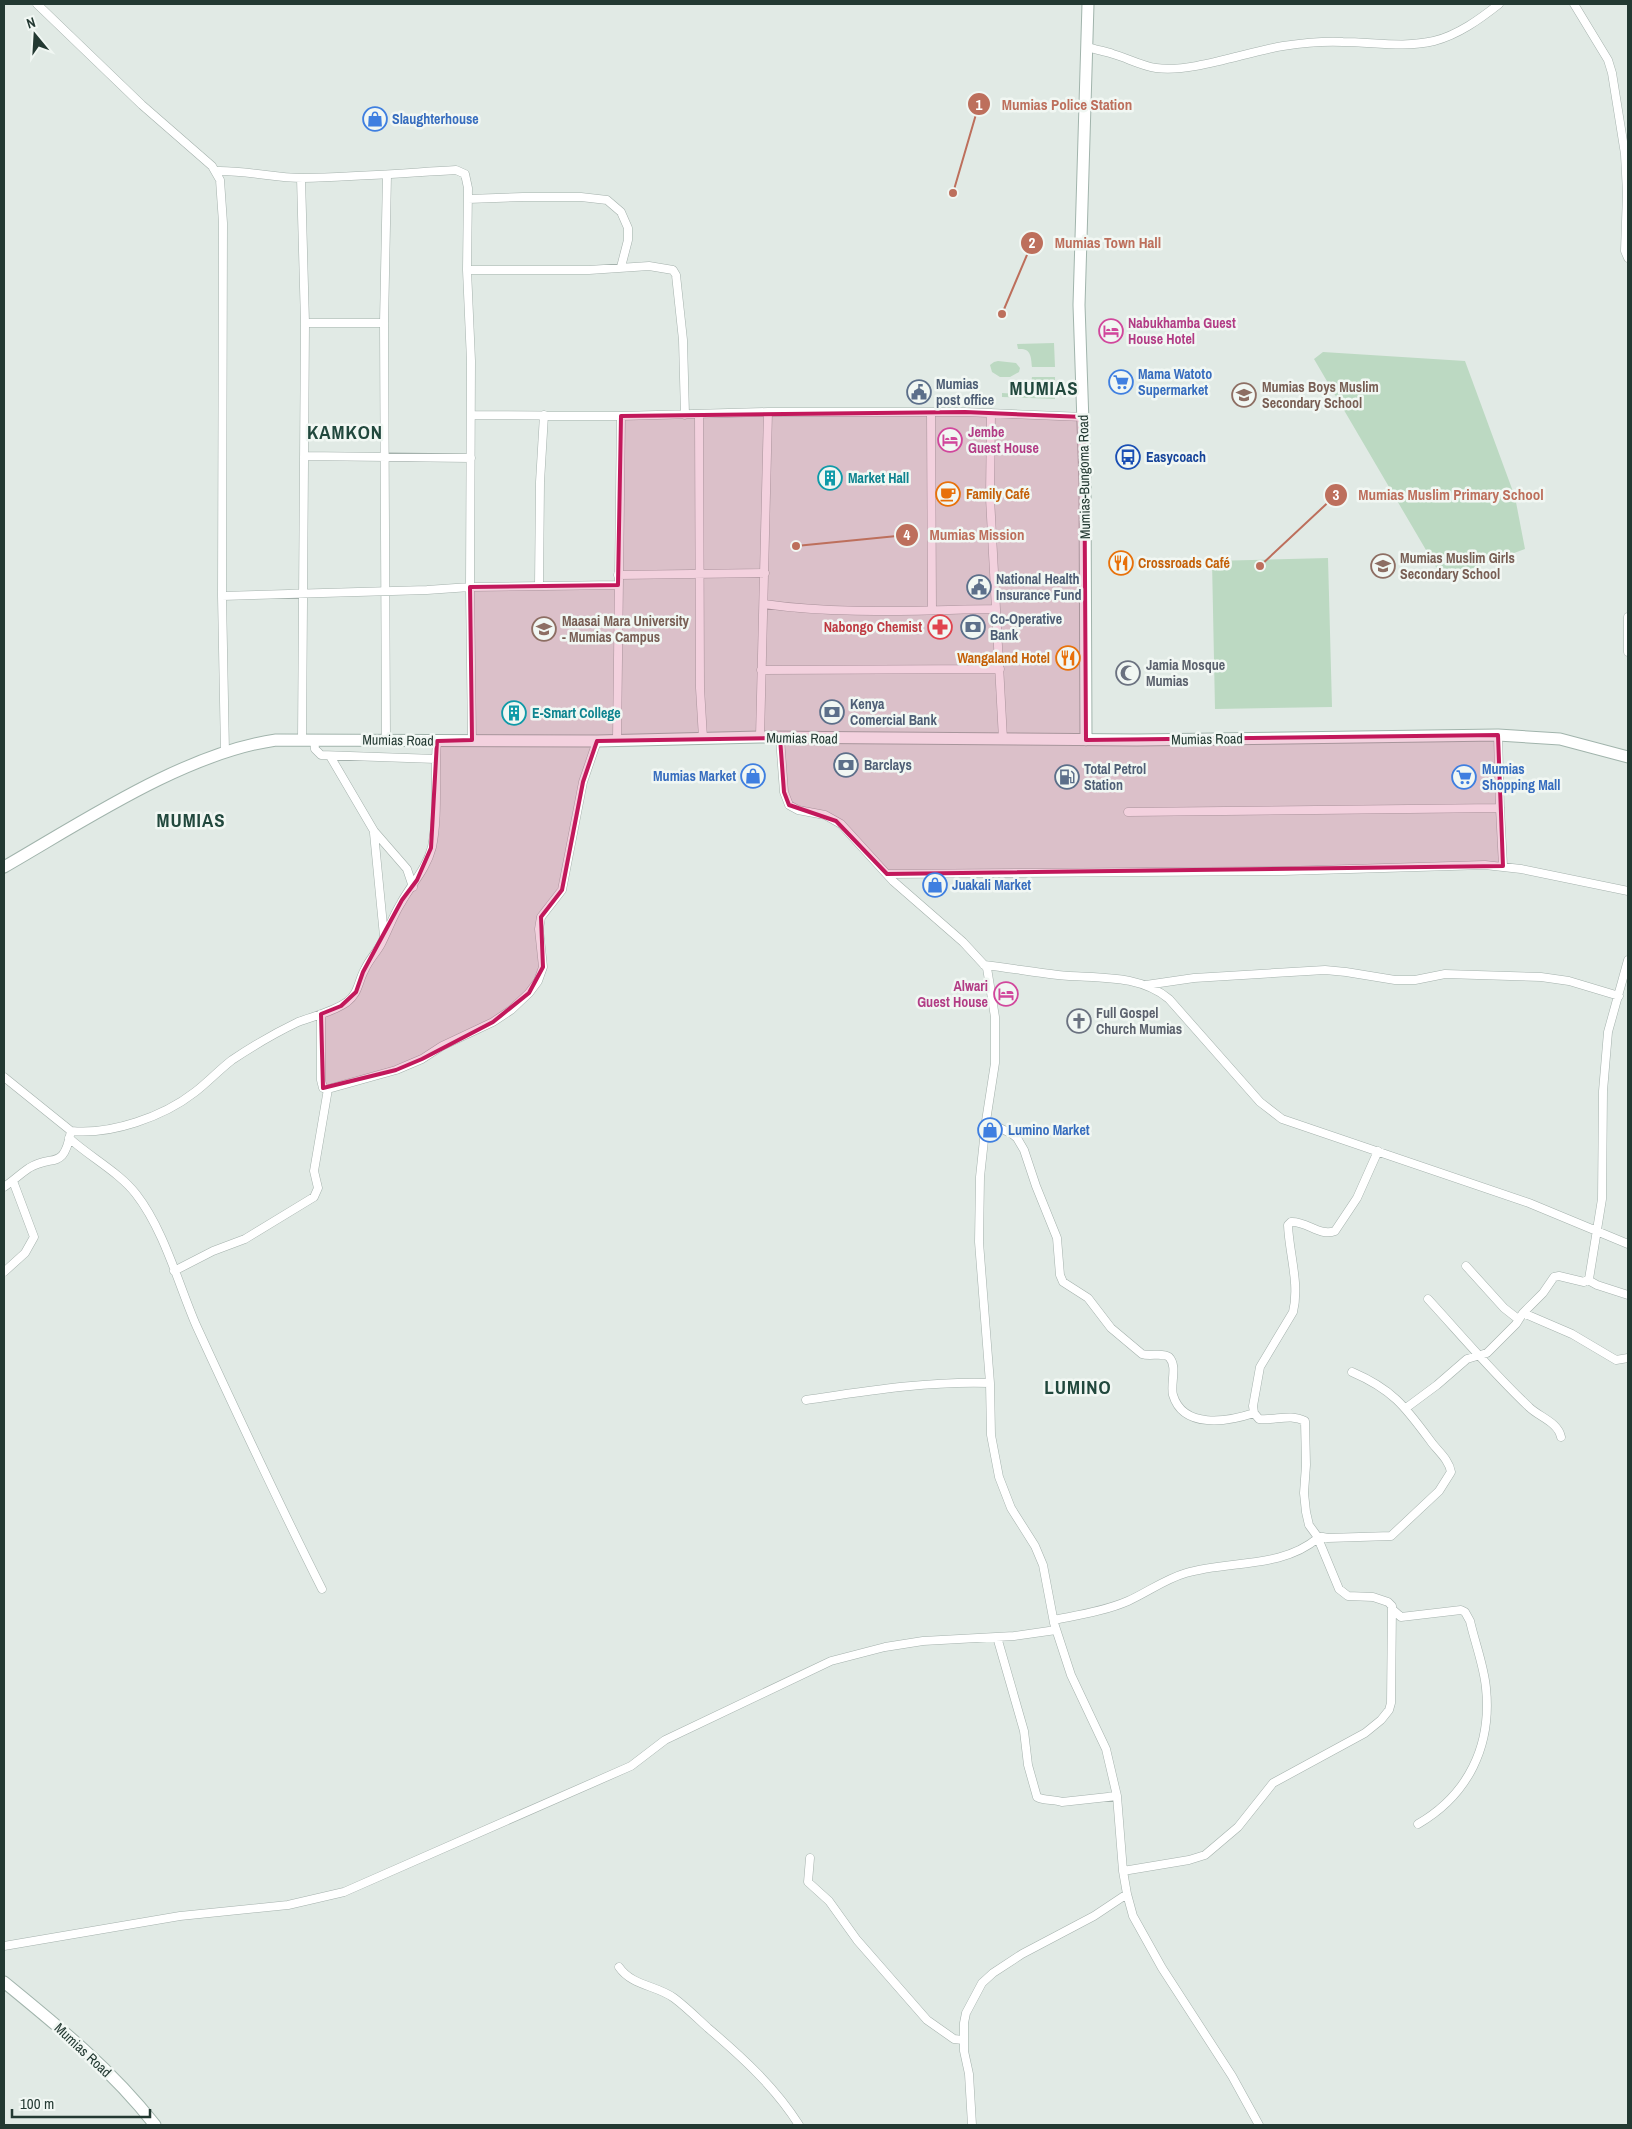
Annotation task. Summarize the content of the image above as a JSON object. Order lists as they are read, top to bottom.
{
  "streets": {
    "street": ["Mumias-Bungoma Road", "Mumias Road"]
  },
  "crossings": [
    ["Mumias-Bungoma Road", "Mumias Road"]
  ],
  "districts": [
    "MUMIAS",
    "KAMKON",
    "MUMIAS",
    "LUMINO"
  ],
  "places": {
    "shop": [
      "Slaughterhouse",
      "Mumias Market",
      "Juakali Market",
      "Lumino Market"
    ],
    "other": [
      "Mumias Police Station",
      "Mumias Town Hall",
      "Mumias Mission",
      "Mumias Muslim Primary School"
    ],
    "hotel": ["Nabukhamba Guest House Hotel", "Jembe Guest House", "Alwari Guest House"],
    "supermarket": ["Mama Watoto Supermarket", "Mumias Shopping Mall"],
    "public building": ["Mumias post office", "National Health Insurance Fund"],
    "school or university": ["Mumias Boys Muslim Secondary School", "Mumias Muslim Girls Secondary School", "Maasai Mara University - Mumias Campus"],
    "bus stop": ["Easycoach"],
    "building": ["Market Hall", "E-Smart College"],
    "cafe": ["Family Café"],
    "restaurant": ["Crossroads Café", "Wangaland Hotel"],
    "pharmacy": ["Nabongo Chemist"],
    "bank": ["Co-Operative Bank", "Kenya Comercial Bank", "Barclays"],
    "mosque": ["Jamia Mosque Mumias"],
    "fuel station": ["Total Petrol Station"],
    "church": ["Full Gospel Church Mumias"]
  },
  "scale_bar": "100 m",
  "north": "top"
}
